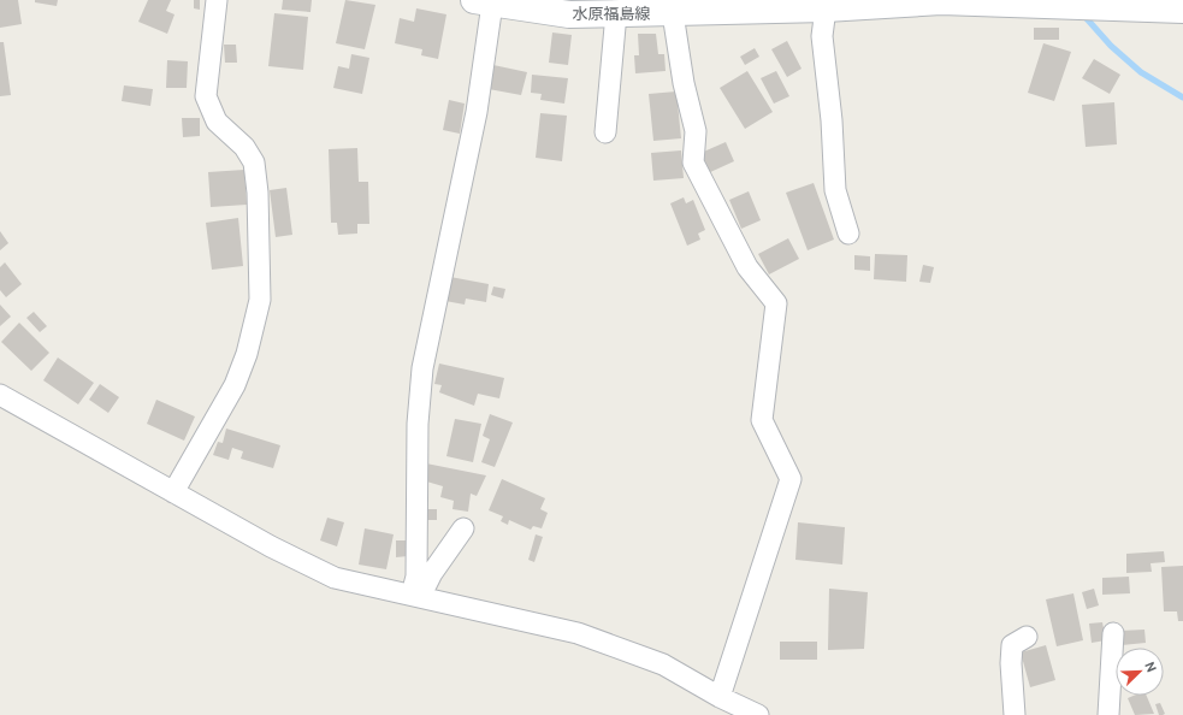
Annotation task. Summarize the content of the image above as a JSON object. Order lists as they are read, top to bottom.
{
  "streets": {
    "main road": ["水原福島線"]
  },
  "north": "top right"
}
